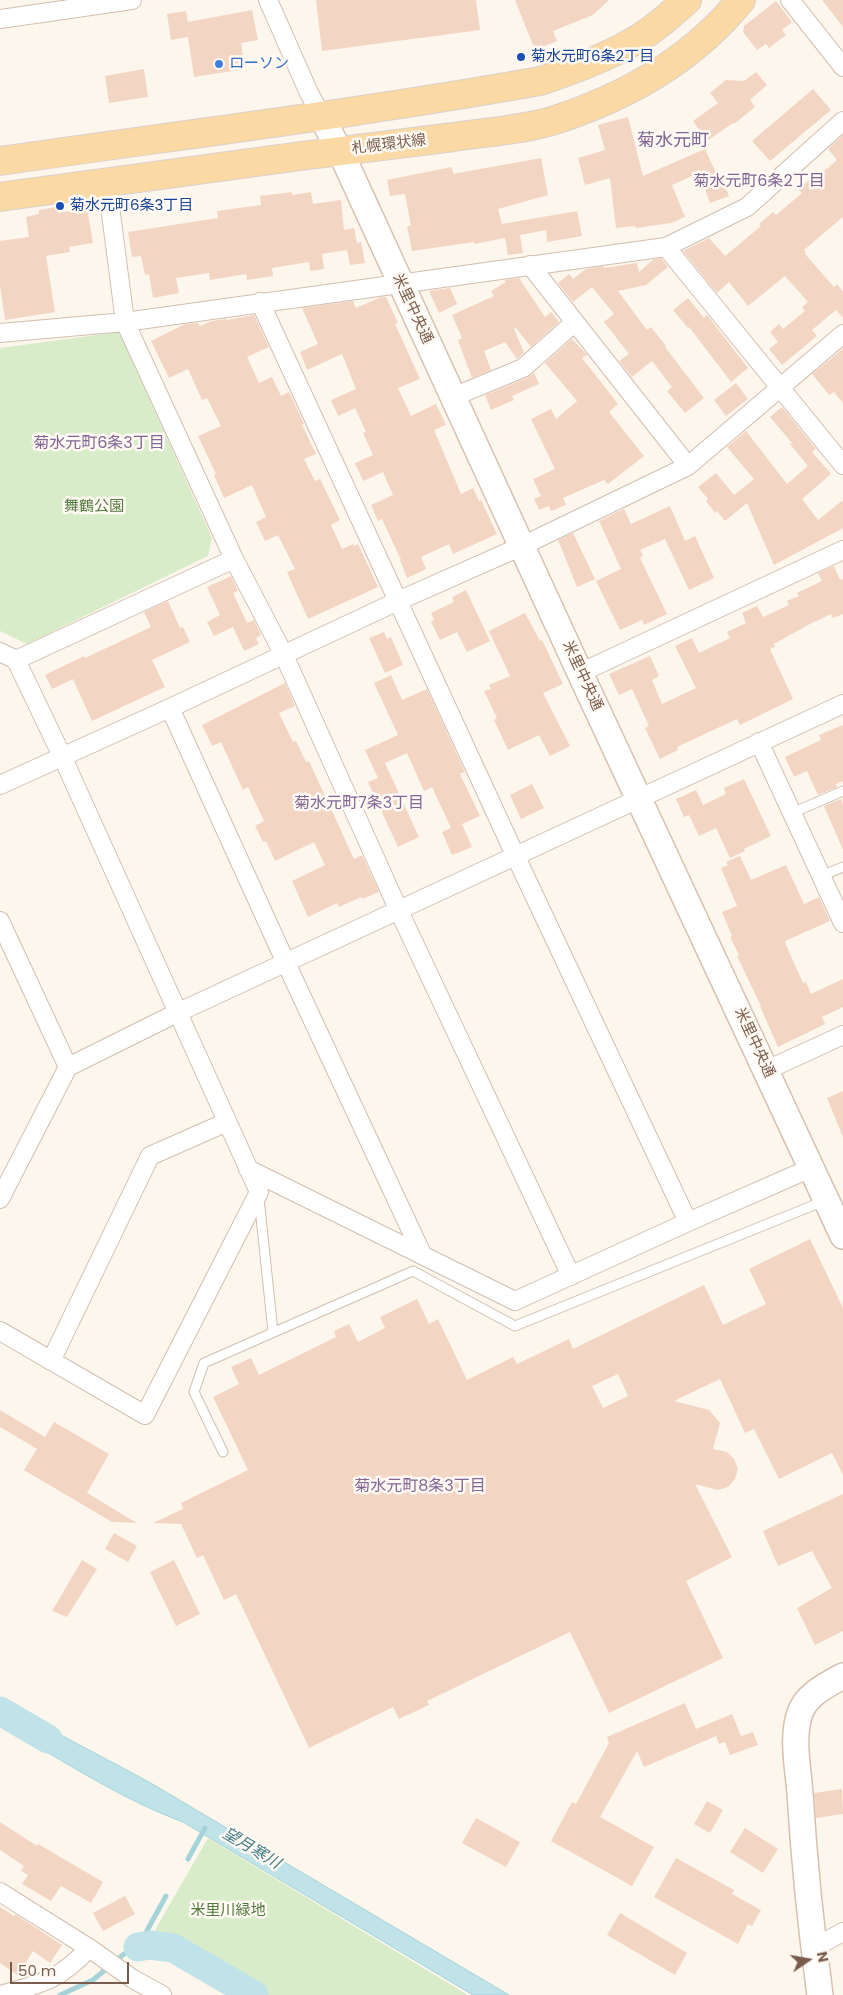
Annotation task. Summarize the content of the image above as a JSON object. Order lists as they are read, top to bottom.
{
  "streets": {
    "main road": ["札幌環状線"],
    "street": ["米里中央通"]
  },
  "crossings": [
    ["札幌環状線", "米里中央通"]
  ],
  "districts": [
    "菊水元町",
    "菊水元町6条2丁目",
    "菊水元町6条3丁目",
    "菊水元町7条3丁目",
    "菊水元町8条3丁目"
  ],
  "water": ["望月寒川"],
  "parks": ["舞鶴公園", "米里川緑地"],
  "places": ["菊水元町6条2丁目", "ローソン", "菊水元町6条3丁目"],
  "scale_bar": "50 m",
  "north": "right"
}
